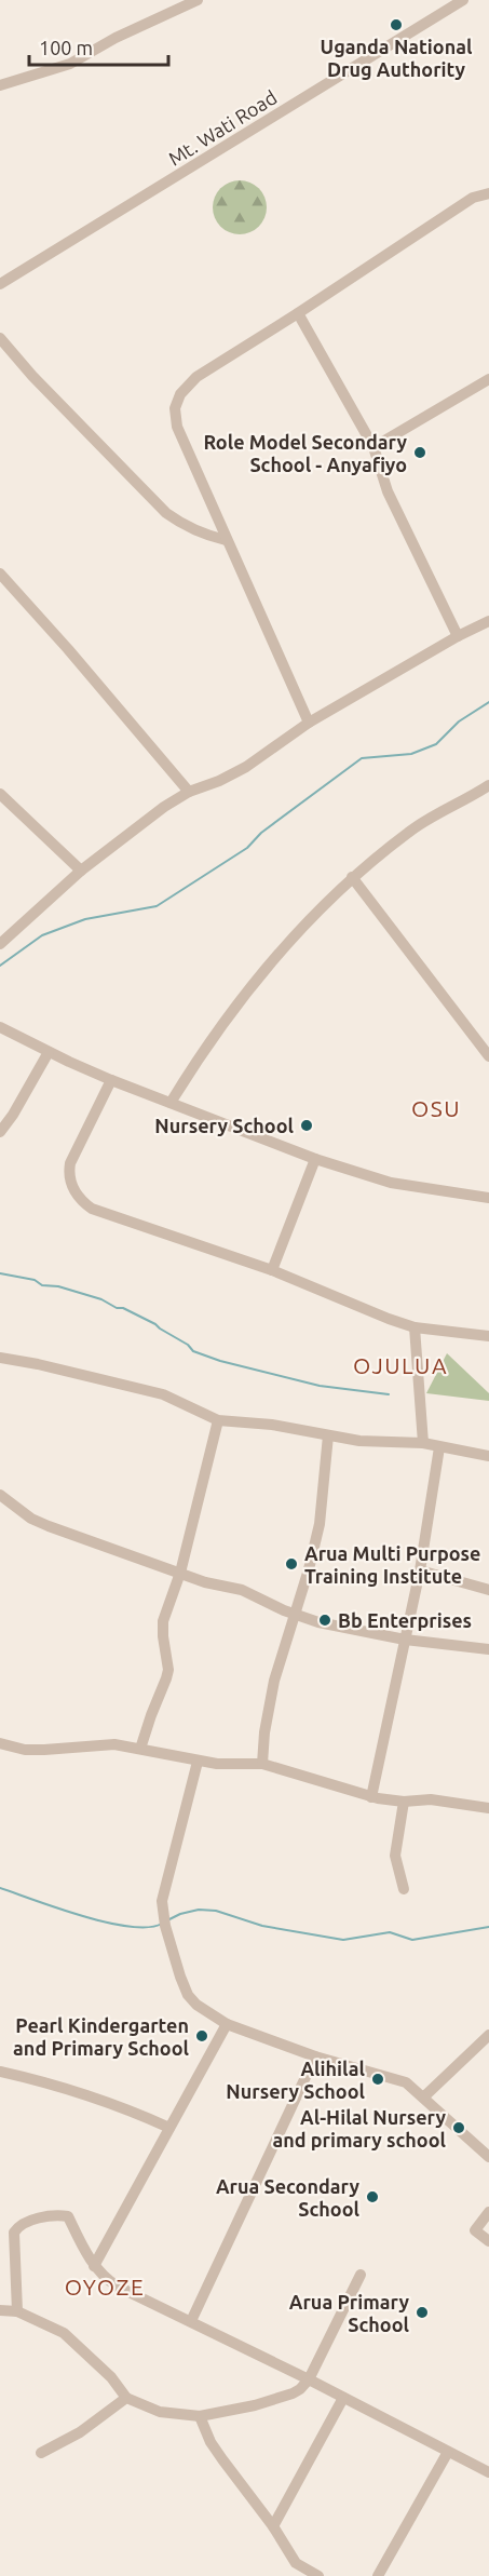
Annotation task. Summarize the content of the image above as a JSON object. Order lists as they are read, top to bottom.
{
  "streets": {
    "street": ["Mt. Wati Road"]
  },
  "districts": ["OSU", "OJULUA", "OYOZE"],
  "places": [
    "Uganda National Drug Authority",
    "Role Model Secondary School - Anyafiyo",
    "Nursery School",
    "Arua Multi Purpose Training Institute",
    "Bb Enterprises",
    "Pearl Kindergarten and Primary School",
    "Alihilal Nursery School",
    "Al-Hilal Nursery and primary school",
    "Arua Secondary School",
    "Arua Primary School"
  ],
  "scale_bar": "100 m"
}
